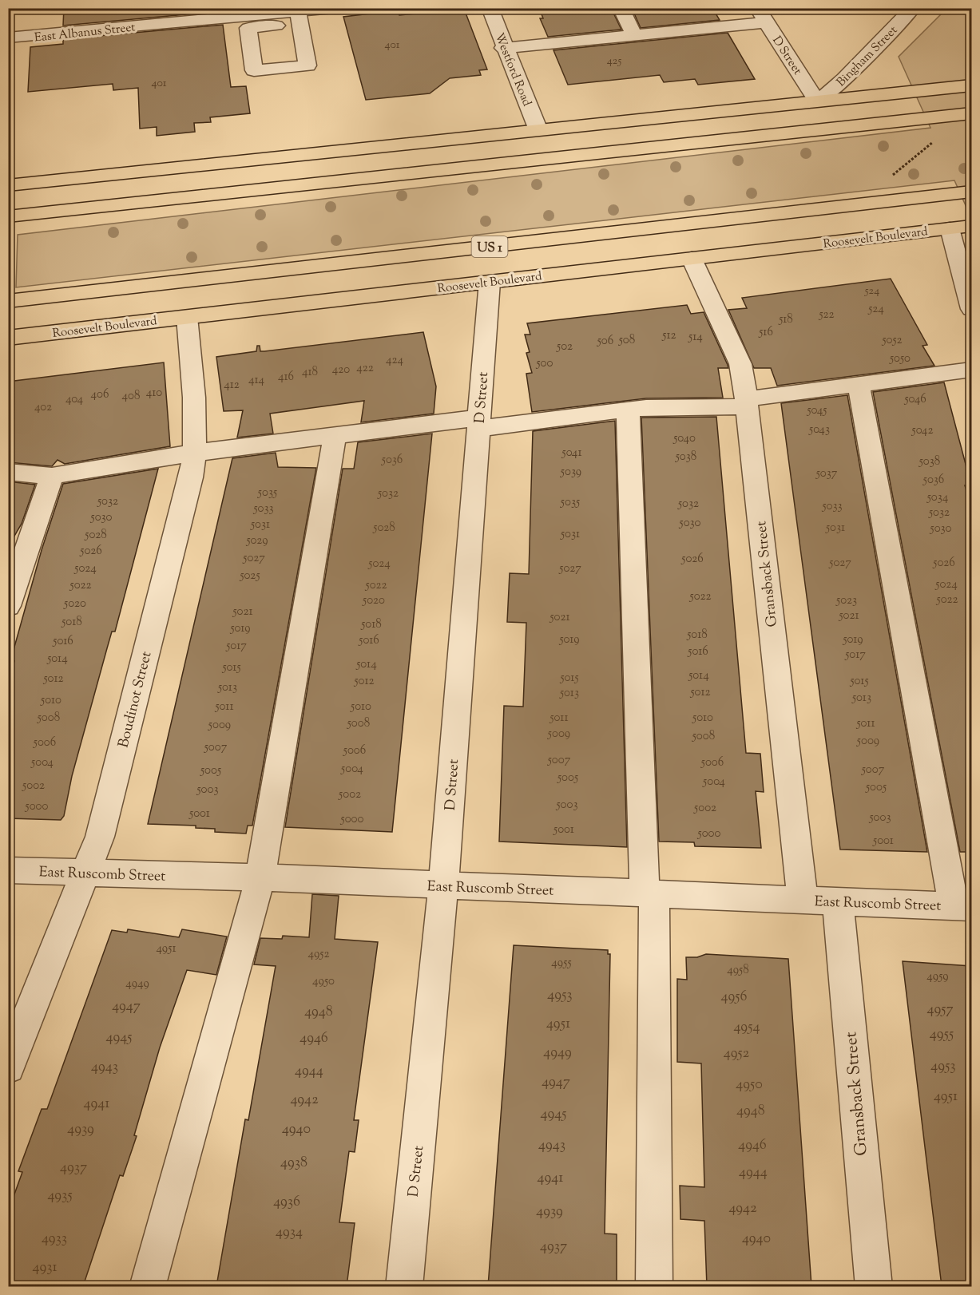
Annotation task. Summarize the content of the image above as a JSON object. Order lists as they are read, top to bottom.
{
  "streets": {
    "highway": ["Roosevelt Boulevard", "US 1"],
    "street": [
      "East Albanus Street",
      "D Street",
      "Bingham Street",
      "Westford Road",
      "Gransback Street",
      "Boudinot Street",
      "East Ruscomb Street"
    ]
  },
  "crossings": [
    ["D Street", "Bingham Street"],
    ["D Street", "Roosevelt Boulevard"],
    ["D Street", "East Ruscomb Street"],
    ["Roosevelt Boulevard", "Gransback Street"],
    ["Roosevelt Boulevard", "Boudinot Street"],
    ["Gransback Street", "East Ruscomb Street"],
    ["Boudinot Street", "East Ruscomb Street"]
  ],
  "house_numbers": [
    "401",
    "425",
    "401",
    "524",
    "524",
    "522",
    "518",
    "516",
    "512",
    "514",
    "508",
    "5052",
    "506",
    "502",
    "5050",
    "424",
    "500",
    "422",
    "420",
    "418",
    "416",
    "414",
    "412",
    "410",
    "406",
    "408",
    "404",
    "5046",
    "402",
    "5045",
    "5043",
    "5042",
    "5040",
    "5041",
    "5038",
    "5036",
    "5038",
    "5039",
    "5037",
    "5036",
    "5035",
    "5032",
    "5034",
    "5032",
    "5035",
    "5032",
    "5033",
    "5033",
    "5032",
    "5030",
    "5030",
    "5031",
    "5028",
    "5031",
    "5030",
    "5031",
    "5028",
    "5029",
    "5026",
    "5027",
    "5026",
    "5027",
    "5026",
    "5024",
    "5024",
    "5027",
    "5025",
    "5024",
    "5022",
    "5022",
    "5022",
    "5022",
    "5020",
    "5023",
    "5020",
    "5021",
    "5021",
    "5021",
    "5018",
    "5018",
    "5019",
    "5018",
    "5019",
    "5019",
    "5016",
    "5016",
    "5017",
    "5016",
    "5017",
    "5014",
    "5014",
    "5015",
    "5014",
    "5015",
    "5012",
    "5012",
    "5015",
    "5013",
    "5012",
    "5013",
    "5013",
    "5010",
    "5011",
    "5010",
    "5008",
    "5011",
    "5010",
    "5008",
    "5011",
    "5009",
    "5009",
    "5008",
    "5009",
    "5006",
    "5007",
    "5006",
    "5007",
    "5004",
    "5006",
    "5004",
    "5007",
    "5005",
    "5005",
    "5004",
    "5002",
    "5005",
    "5003",
    "5002",
    "5003",
    "5000",
    "5002",
    "5001",
    "5003",
    "5000",
    "5001",
    "5000",
    "5001",
    "4951",
    "4952",
    "4955",
    "4958",
    "4959",
    "4950",
    "4949",
    "4953",
    "4956",
    "4947",
    "4957",
    "4948",
    "4951",
    "4954",
    "4955",
    "4945",
    "4946",
    "4949",
    "4952",
    "4953",
    "4943",
    "4944",
    "4947",
    "4950",
    "4951",
    "4942",
    "4941",
    "4948",
    "4945",
    "4939",
    "4940",
    "4943",
    "4946",
    "4938",
    "4937",
    "4944",
    "4941",
    "4935",
    "4936",
    "4942",
    "4939",
    "4934",
    "4933",
    "4940",
    "4937",
    "4931"
  ]
}
